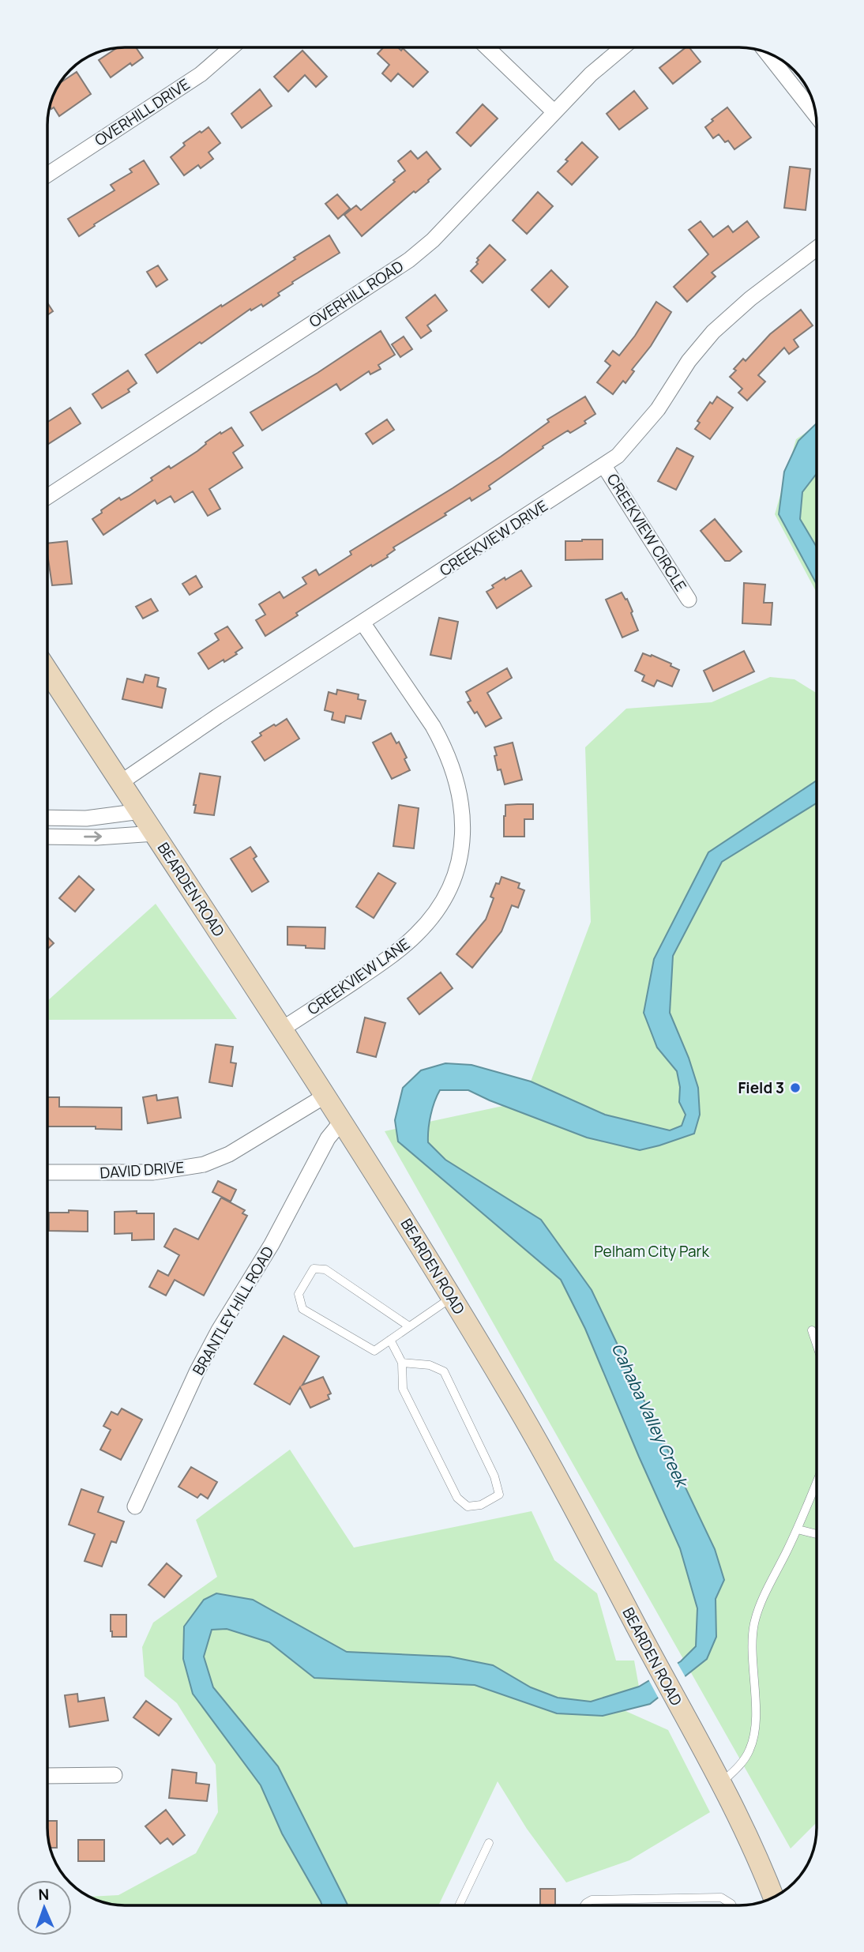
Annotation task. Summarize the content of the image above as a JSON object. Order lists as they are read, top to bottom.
{
  "streets": {
    "street": [
      "OVERHILL DRIVE",
      "OVERHILL ROAD",
      "CREEKVIEW CIRCLE",
      "CREEKVIEW DRIVE",
      "BEARDEN ROAD",
      "CREEKVIEW LANE",
      "DAVID DRIVE",
      "BRANTLEY HILL ROAD"
    ]
  },
  "crossings": [
    ["CREEKVIEW CIRCLE", "CREEKVIEW DRIVE"],
    ["CREEKVIEW DRIVE", "BEARDEN ROAD"],
    ["CREEKVIEW DRIVE", "CREEKVIEW LANE"],
    ["BEARDEN ROAD", "CREEKVIEW LANE"],
    ["BEARDEN ROAD", "DAVID DRIVE"],
    ["BEARDEN ROAD", "BRANTLEY HILL ROAD"]
  ],
  "water": ["Cahaba Valley Creek"],
  "parks": ["Pelham City Park"],
  "places": ["Field 3"],
  "north": "top"
}
